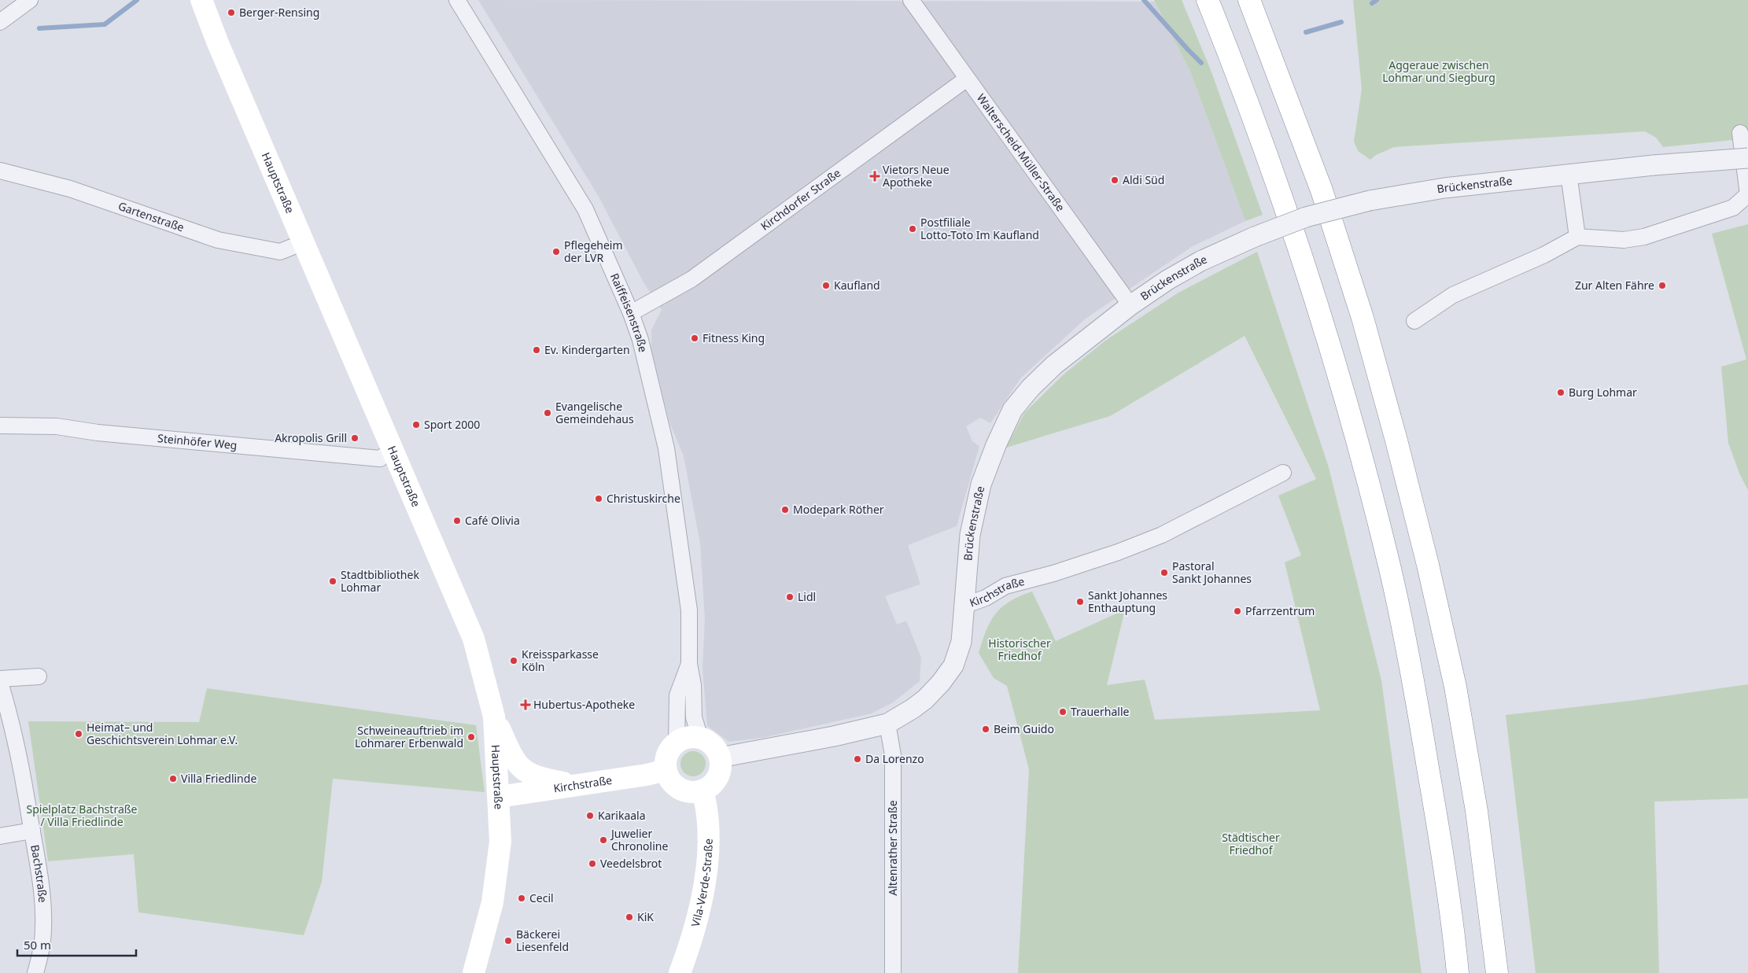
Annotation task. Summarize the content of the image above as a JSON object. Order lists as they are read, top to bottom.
{
  "streets": {
    "main road": ["Hauptstraße", "Kirchstraße", "Vila-Verde-Straße"],
    "street": [
      "Walterscheid-Müller-Straße",
      "Brückenstraße",
      "Kirchdorfer Straße",
      "Gartenstraße",
      "Raiffeisenstraße",
      "Steinhöfer Weg",
      "Altenrather Straße",
      "Bachstraße"
    ]
  },
  "crossings": [
    ["Walterscheid-Müller-Straße", "Brückenstraße"],
    ["Walterscheid-Müller-Straße", "Kirchdorfer Straße"],
    ["Hauptstraße", "Gartenstraße"],
    ["Hauptstraße", "Steinhöfer Weg"],
    ["Hauptstraße", "Kirchstraße"],
    ["Brückenstraße", "Kirchstraße"],
    ["Kirchdorfer Straße", "Raiffeisenstraße"],
    ["Raiffeisenstraße", "Kirchstraße"],
    ["Raiffeisenstraße", "Vila-Verde-Straße"],
    ["Kirchstraße", "Altenrather Straße"],
    ["Kirchstraße", "Vila-Verde-Straße"]
  ],
  "parks": [
    "Aggeraue zwischen Lohmar und Siegburg",
    "Historischer Friedhof",
    "Spielplatz Bachstraße / Villa Friedlinde",
    "Städtischer Friedhof"
  ],
  "places": {
    "other": [
      "Berger-Rensing",
      "Aldi Süd",
      "Postfiliale Lotto-Toto Im Kaufland",
      "Pflegeheim der LVR",
      "Kaufland",
      "Zur Alten Fähre",
      "Fitness King",
      "Ev. Kindergarten",
      "Burg Lohmar",
      "Evangelische Gemeindehaus",
      "Sport 2000",
      "Akropolis Grill",
      "Christuskirche",
      "Modepark Röther",
      "Café Olivia",
      "Pastoral Sankt Johannes",
      "Stadtbibliothek Lohmar",
      "Lidl",
      "Sankt Johannes Enthauptung",
      "Pfarrzentrum",
      "Kreissparkasse Köln",
      "Trauerhalle",
      "Beim Guido",
      "Heimat– und Geschichtsverein Lohmar e.V.",
      "Schweineauftrieb im Lohmarer Erbenwald",
      "Da Lorenzo",
      "Villa Friedlinde",
      "Karikaala",
      "Juwelier Chronoline",
      "Veedelsbrot",
      "Cecil",
      "KiK",
      "Bäckerei Liesenfeld"
    ],
    "health": ["Vietors Neue Apotheke", "Hubertus-Apotheke"]
  },
  "scale_bar": "50 m"
}
